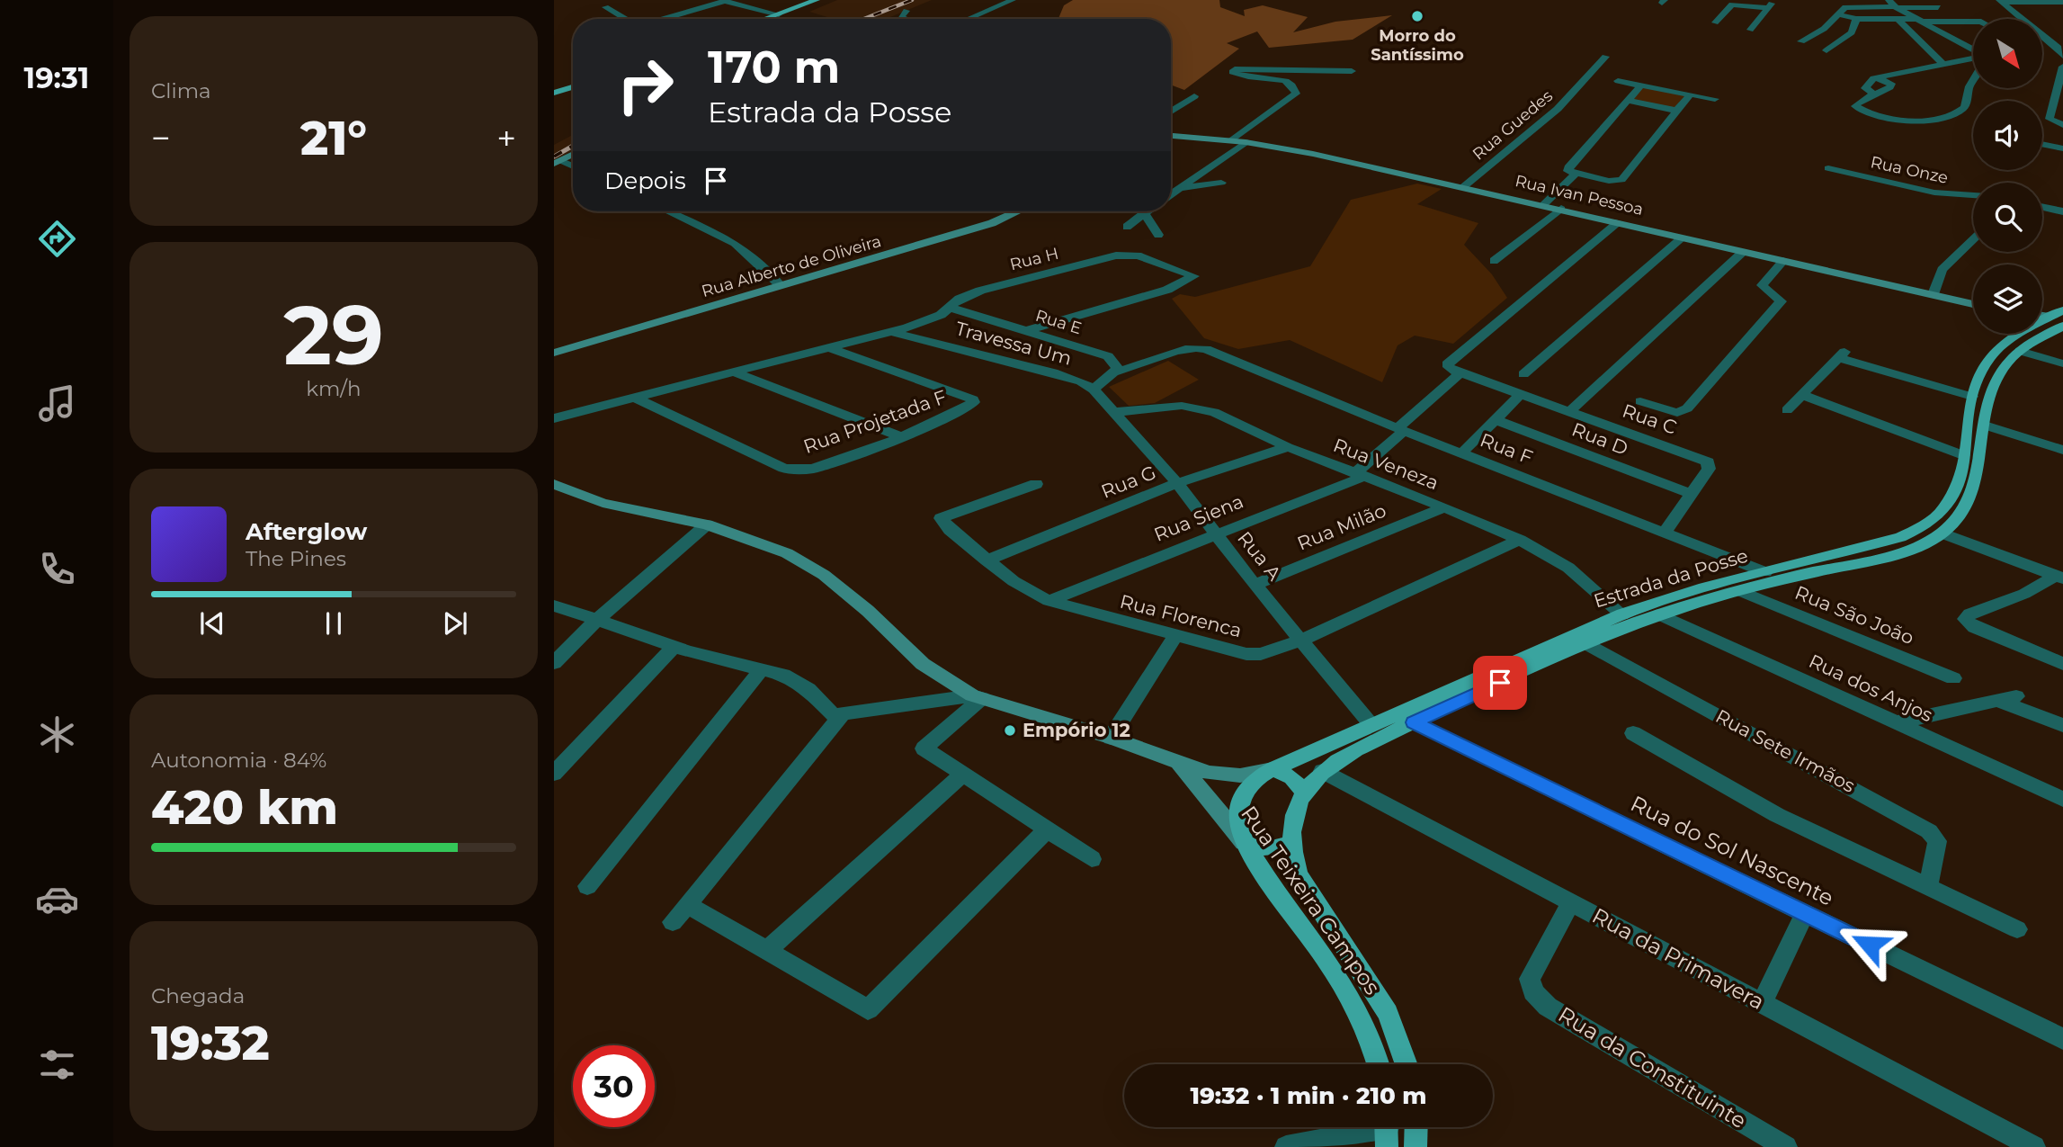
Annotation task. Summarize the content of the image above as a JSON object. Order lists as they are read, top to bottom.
{
  "streets": {
    "main road": ["Estrada da Posse", "Rua Teixeira Campos"],
    "street": [
      "Rua Guedes",
      "Rua Onze",
      "Rua Ivan Pessoa",
      "Rua H",
      "Rua Alberto de Oliveira",
      "Rua E",
      "Travessa Um",
      "Rua C",
      "Rua Projetada F",
      "Rua D",
      "Rua F",
      "Rua Veneza",
      "Rua G",
      "Rua Siena",
      "Rua Milão",
      "Rua A",
      "Rua São João",
      "Rua Florenca",
      "Rua dos Anjos",
      "Rua Sete Irmãos",
      "Rua do Sol Nascente",
      "Rua da Primavera",
      "Rua da Constituinte"
    ]
  },
  "crossings": [
    ["Rua Guedes", "Rua Ivan Pessoa"],
    ["Rua H", "Rua E"],
    ["Rua H", "Travessa Um"],
    ["Rua H", "Rua Projetada F"],
    ["Rua E", "Rua F"],
    ["Travessa Um", "Rua Veneza"],
    ["Travessa Um", "Rua A"],
    ["Rua C", "Rua D"],
    ["Rua F", "Estrada da Posse"],
    ["Rua Veneza", "Rua G"],
    ["Rua Veneza", "Rua Siena"],
    ["Rua Veneza", "Rua Milão"],
    ["Rua Veneza", "Rua A"],
    ["Rua Veneza", "Estrada da Posse"],
    ["Rua Veneza", "Rua Florenca"],
    ["Rua G", "Rua A"],
    ["Rua G", "Rua Florenca"],
    ["Rua Siena", "Rua A"],
    ["Rua Siena", "Rua Florenca"],
    ["Rua Milão", "Rua A"],
    ["Rua A", "Estrada da Posse"],
    ["Rua A", "Rua Florenca"],
    ["Estrada da Posse", "Rua São João"],
    ["Estrada da Posse", "Rua dos Anjos"],
    ["Estrada da Posse", "Rua Sete Irmãos"],
    ["Estrada da Posse", "Rua do Sol Nascente"],
    ["Estrada da Posse", "Rua Teixeira Campos"],
    ["Estrada da Posse", "Rua da Primavera"],
    ["Rua da Primavera", "Rua da Constituinte"]
  ],
  "places": ["Morro do Santíssimo", "Empório 12"],
  "north": "bottom right",
  "page": {
    "tabs": "19:31",
    "tile": [
      "Clima",
      ["29", "km/h"],
      ["Autonomia · 84%", "420 km"],
      ["Chegada", "19:32"]
    ],
    "turn": ["170 m", "Estrada da Posse"],
    "heat": ["−", "21°", "+"],
    "then": "Depois",
    "song": ["Afterglow", "The Pines"],
    "limit": "30",
    "trip": "19:32 · 1 min · 210 m"
  }
}
